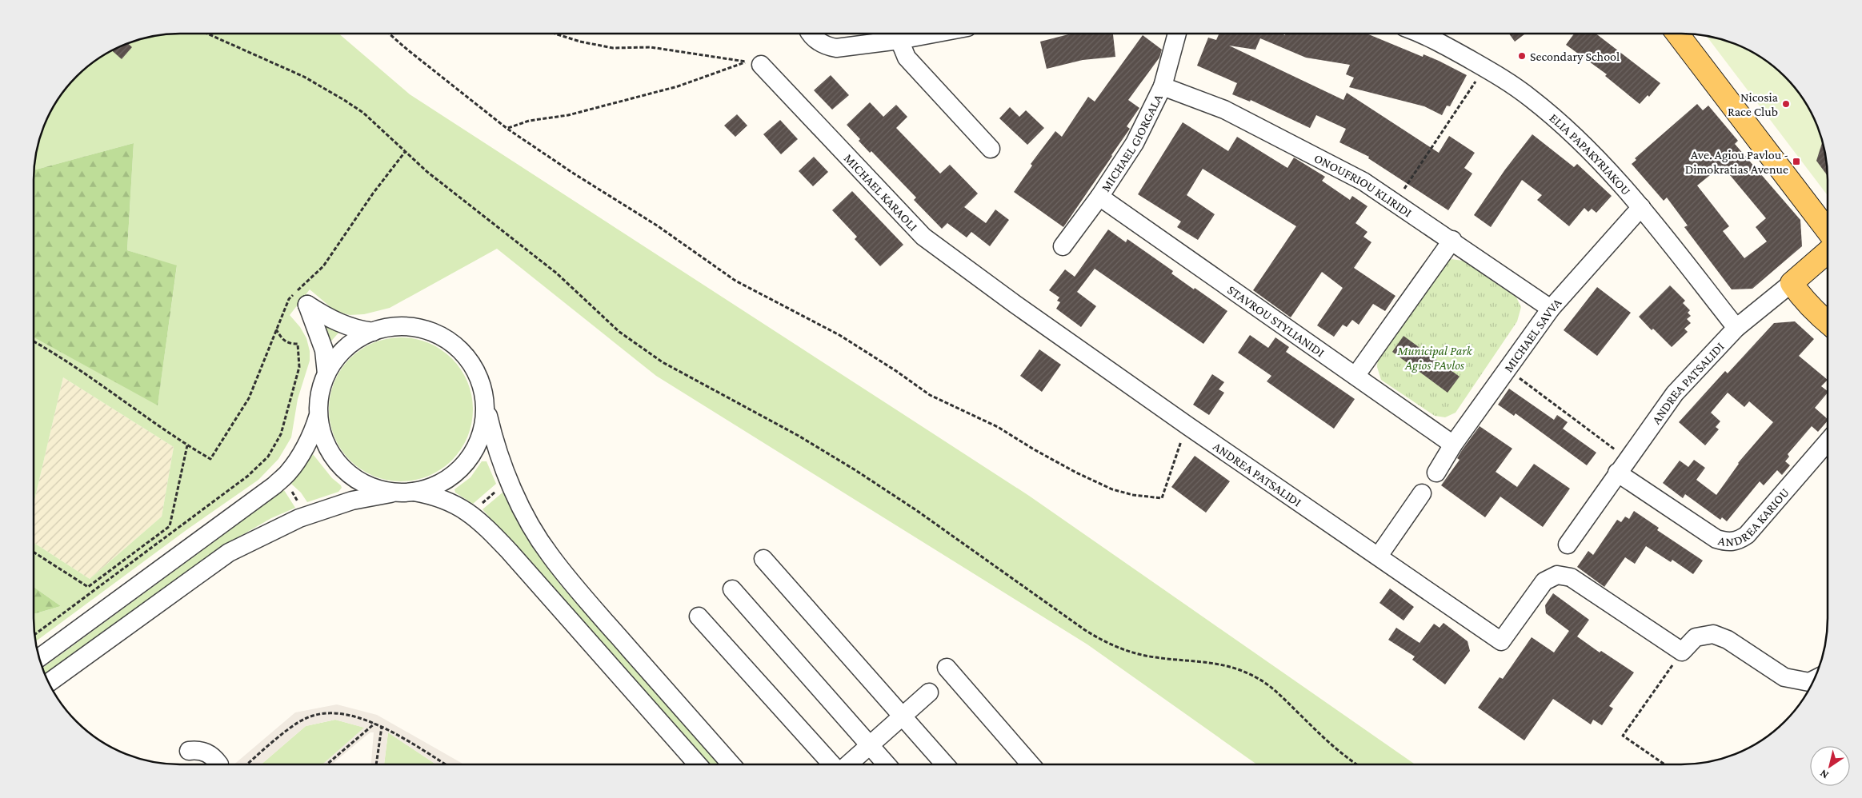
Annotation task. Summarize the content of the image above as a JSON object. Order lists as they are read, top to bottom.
{
  "streets": {
    "main road": ["ANDREA PATSALIDI"],
    "street": [
      "MICHAEL GIORGALA",
      "ELIA PAPAKYRIAKOU",
      "ONOUFRIOU KLIRIDI",
      "MICHAEL KARAOLI",
      "STAVROU STYLIANIDI",
      "MICHAEL SAVVA",
      "ANDREA KARIOU"
    ]
  },
  "crossings": [
    ["MICHAEL GIORGALA", "ONOUFRIOU KLIRIDI"],
    ["MICHAEL GIORGALA", "STAVROU STYLIANIDI"],
    ["ELIA PAPAKYRIAKOU", "MICHAEL SAVVA"],
    ["ELIA PAPAKYRIAKOU", "ANDREA PATSALIDI"],
    ["ONOUFRIOU KLIRIDI", "MICHAEL SAVVA"],
    ["MICHAEL KARAOLI", "ANDREA PATSALIDI"],
    ["STAVROU STYLIANIDI", "MICHAEL SAVVA"],
    ["ANDREA PATSALIDI", "ANDREA KARIOU"]
  ],
  "parks": ["Municipal Park Agios PAvlos"],
  "places": {
    "other": ["Secondary School", "Nicosia Race Club"],
    "transit": ["Ave. Agiou Pavlou - Dimokratias Avenue"]
  },
  "north": "bottom left"
}
